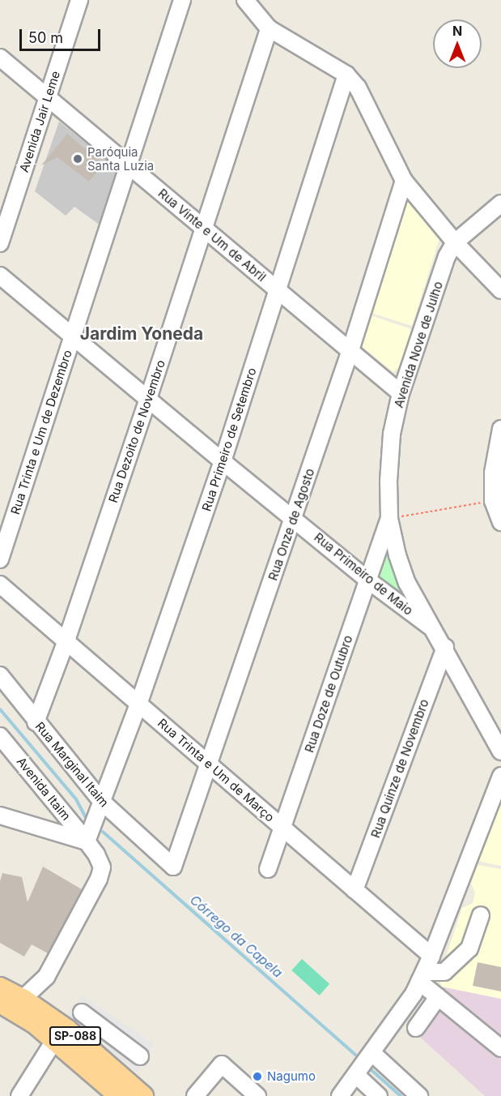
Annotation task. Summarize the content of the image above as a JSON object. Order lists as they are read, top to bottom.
{
  "streets": {
    "main road": ["SP-088"],
    "street": [
      "Avenida Jair Leme",
      "Rua Vinte e Um de Abril",
      "Avenida Nove de Julho",
      "Rua Dezoito de Novembro",
      "Rua Trinta e Um de Dezembro",
      "Rua Primeiro de Setembro",
      "Rua Onze de Agosto",
      "Rua Primeiro de Maio",
      "Rua Doze de Outubro",
      "Rua Marginal Itaim",
      "Rua Quinze de Novembro",
      "Rua Trinta e Um de Março",
      "Avenida Itaim"
    ]
  },
  "crossings": [
    ["Avenida Jair Leme", "Rua Vinte e Um de Abril"],
    ["Rua Vinte e Um de Abril", "Avenida Nove de Julho"],
    ["Rua Vinte e Um de Abril", "Rua Dezoito de Novembro"],
    ["Rua Vinte e Um de Abril", "Rua Trinta e Um de Dezembro"],
    ["Rua Vinte e Um de Abril", "Rua Primeiro de Setembro"],
    ["Rua Vinte e Um de Abril", "Rua Onze de Agosto"],
    ["Avenida Nove de Julho", "Rua Primeiro de Maio"],
    ["Avenida Nove de Julho", "Rua Doze de Outubro"],
    ["Avenida Nove de Julho", "Rua Quinze de Novembro"],
    ["Rua Dezoito de Novembro", "Rua Primeiro de Maio"],
    ["Rua Dezoito de Novembro", "Rua Marginal Itaim"],
    ["Rua Dezoito de Novembro", "Rua Trinta e Um de Março"],
    ["Rua Trinta e Um de Dezembro", "Rua Primeiro de Maio"],
    ["Rua Primeiro de Setembro", "Rua Primeiro de Maio"],
    ["Rua Primeiro de Setembro", "Rua Marginal Itaim"],
    ["Rua Primeiro de Setembro", "Rua Trinta e Um de Março"],
    ["Rua Primeiro de Setembro", "Avenida Itaim"],
    ["Rua Onze de Agosto", "Rua Primeiro de Maio"],
    ["Rua Onze de Agosto", "Rua Marginal Itaim"],
    ["Rua Onze de Agosto", "Rua Trinta e Um de Março"],
    ["Rua Primeiro de Maio", "Rua Doze de Outubro"],
    ["Rua Doze de Outubro", "Rua Trinta e Um de Março"],
    ["Rua Quinze de Novembro", "Rua Trinta e Um de Março"],
    ["Avenida Itaim", "SP-088"]
  ],
  "districts": ["Jardim Yoneda"],
  "water": ["Córrego da Capela"],
  "places": ["Paróquia Santa Luzia", "Nagumo"],
  "scale_bar": "50 m",
  "north": "top"
}
